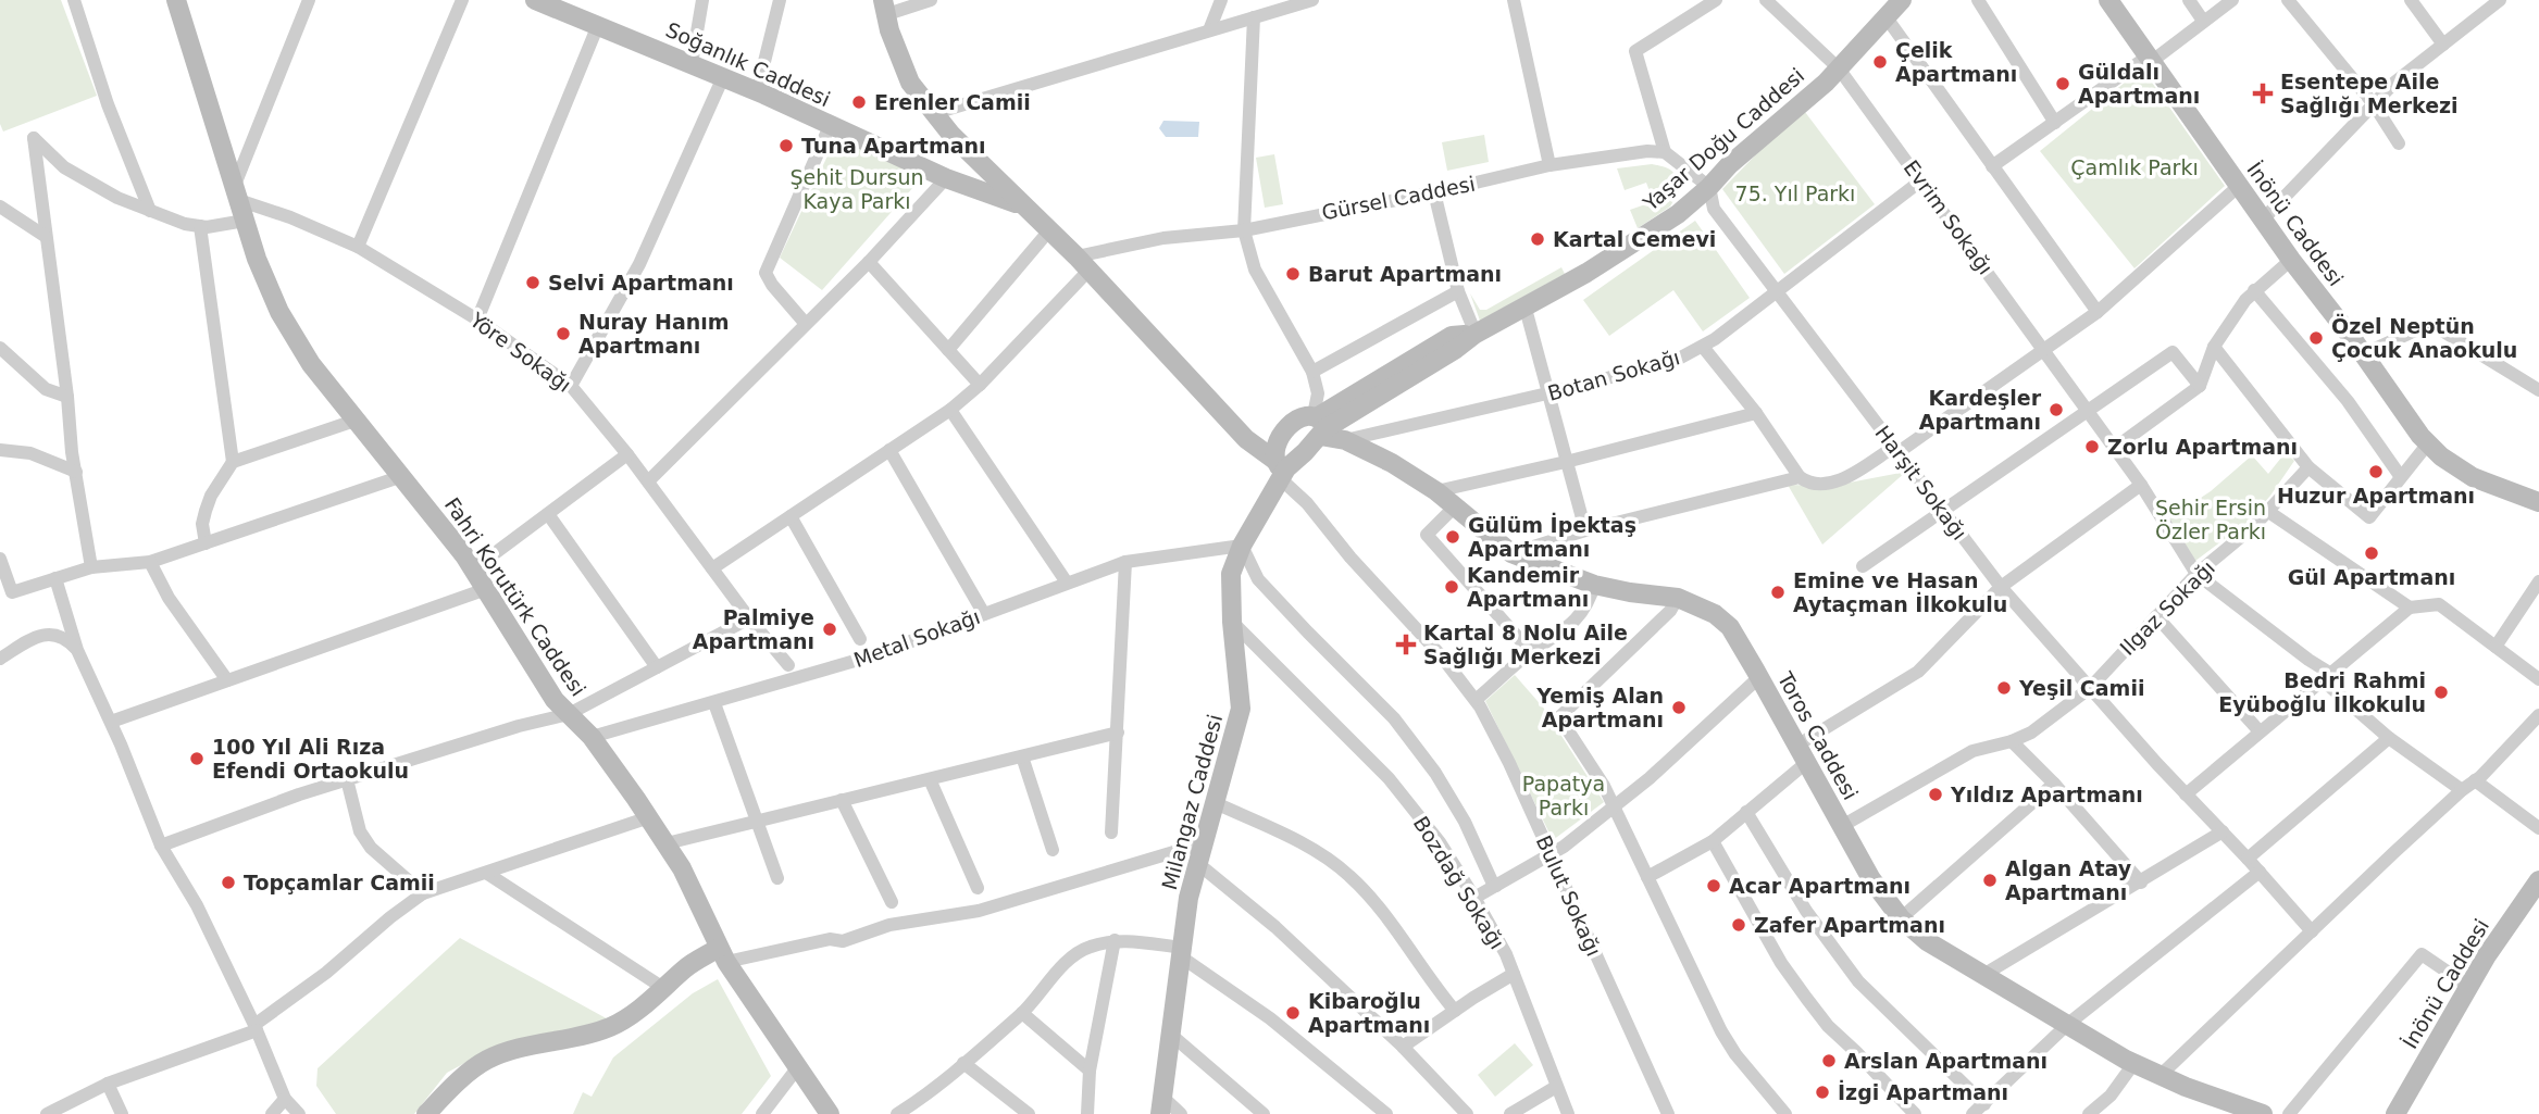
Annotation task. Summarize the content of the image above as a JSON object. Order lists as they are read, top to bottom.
{
  "streets": {
    "street": [
      "Soğanlık Caddesi",
      "Yaşar Doğu Caddesi",
      "Gürsel Caddesi",
      "Evrim Sokağı",
      "İnönü Caddesi",
      "Yöre Sokağı",
      "Botan Sokağı",
      "Harşit Sokağı",
      "Fahri Korutürk Caddesi",
      "Ilgaz Sokağı",
      "Metal Sokağı",
      "Toros Caddesi",
      "Milangaz Caddesi",
      "Bozdağ Sokağı",
      "Bulut Sokağı"
    ]
  },
  "crossings": [
    ["Soğanlık Caddesi", "Gürsel Caddesi"],
    ["Soğanlık Caddesi", "Milangaz Caddesi"],
    ["Soğanlık Caddesi", "Bulut Sokağı"],
    ["Yaşar Doğu Caddesi", "Evrim Sokağı"],
    ["Yaşar Doğu Caddesi", "Harşit Sokağı"],
    ["Yaşar Doğu Caddesi", "Toros Caddesi"],
    ["Evrim Sokağı", "Botan Sokağı"],
    ["Evrim Sokağı", "Ilgaz Sokağı"],
    ["Yöre Sokağı", "Fahri Korutürk Caddesi"],
    ["Botan Sokağı", "Harşit Sokağı"],
    ["Botan Sokağı", "Toros Caddesi"],
    ["Harşit Sokağı", "Ilgaz Sokağı"],
    ["Fahri Korutürk Caddesi", "Metal Sokağı"],
    ["Ilgaz Sokağı", "Toros Caddesi"],
    ["Metal Sokağı", "Milangaz Caddesi"],
    ["Milangaz Caddesi", "Bozdağ Sokağı"],
    ["Milangaz Caddesi", "Bulut Sokağı"]
  ],
  "parks": [
    "Çamlık Parkı",
    "Şehit Dursun Kaya Parkı",
    "75. Yıl Parkı",
    "Şehir Ersin Özler Parkı",
    "Papatya Parkı"
  ],
  "places": {
    "other": [
      "Çelik Apartmanı",
      "Güldalı Apartmanı",
      "Erenler Camii",
      "Tuna Apartmanı",
      "Kartal Cemevi",
      "Barut Apartmanı",
      "Selvi Apartmanı",
      "Nuray Hanım Apartmanı",
      "Özel Neptün Çocuk Anaokulu",
      "Kardeşler Apartmanı",
      "Zorlu Apartmanı",
      "Huzur Apartmanı",
      "Gülüm İpektaş Apartmanı",
      "Gül Apartmanı",
      "Kandemir Apartmanı",
      "Emine ve Hasan Aytaçman İlkokulu",
      "Palmiye Apartmanı",
      "Yeşil Camii",
      "Bedri Rahmi Eyüboğlu İlkokulu",
      "Yemiş Alan Apartmanı",
      "100 Yıl Ali Rıza Efendi Ortaokulu",
      "Yıldız Apartmanı",
      "Algan Atay Apartmanı",
      "Topçamlar Camii",
      "Acar Apartmanı",
      "Zafer Apartmanı",
      "Kibaroğlu Apartmanı",
      "Arslan Apartmanı",
      "İzgi Apartmanı"
    ],
    "health": ["Esentepe Aile Sağlığı Merkezi", "Kartal 8 Nolu Aile Sağlığı Merkezi"]
  }
}
